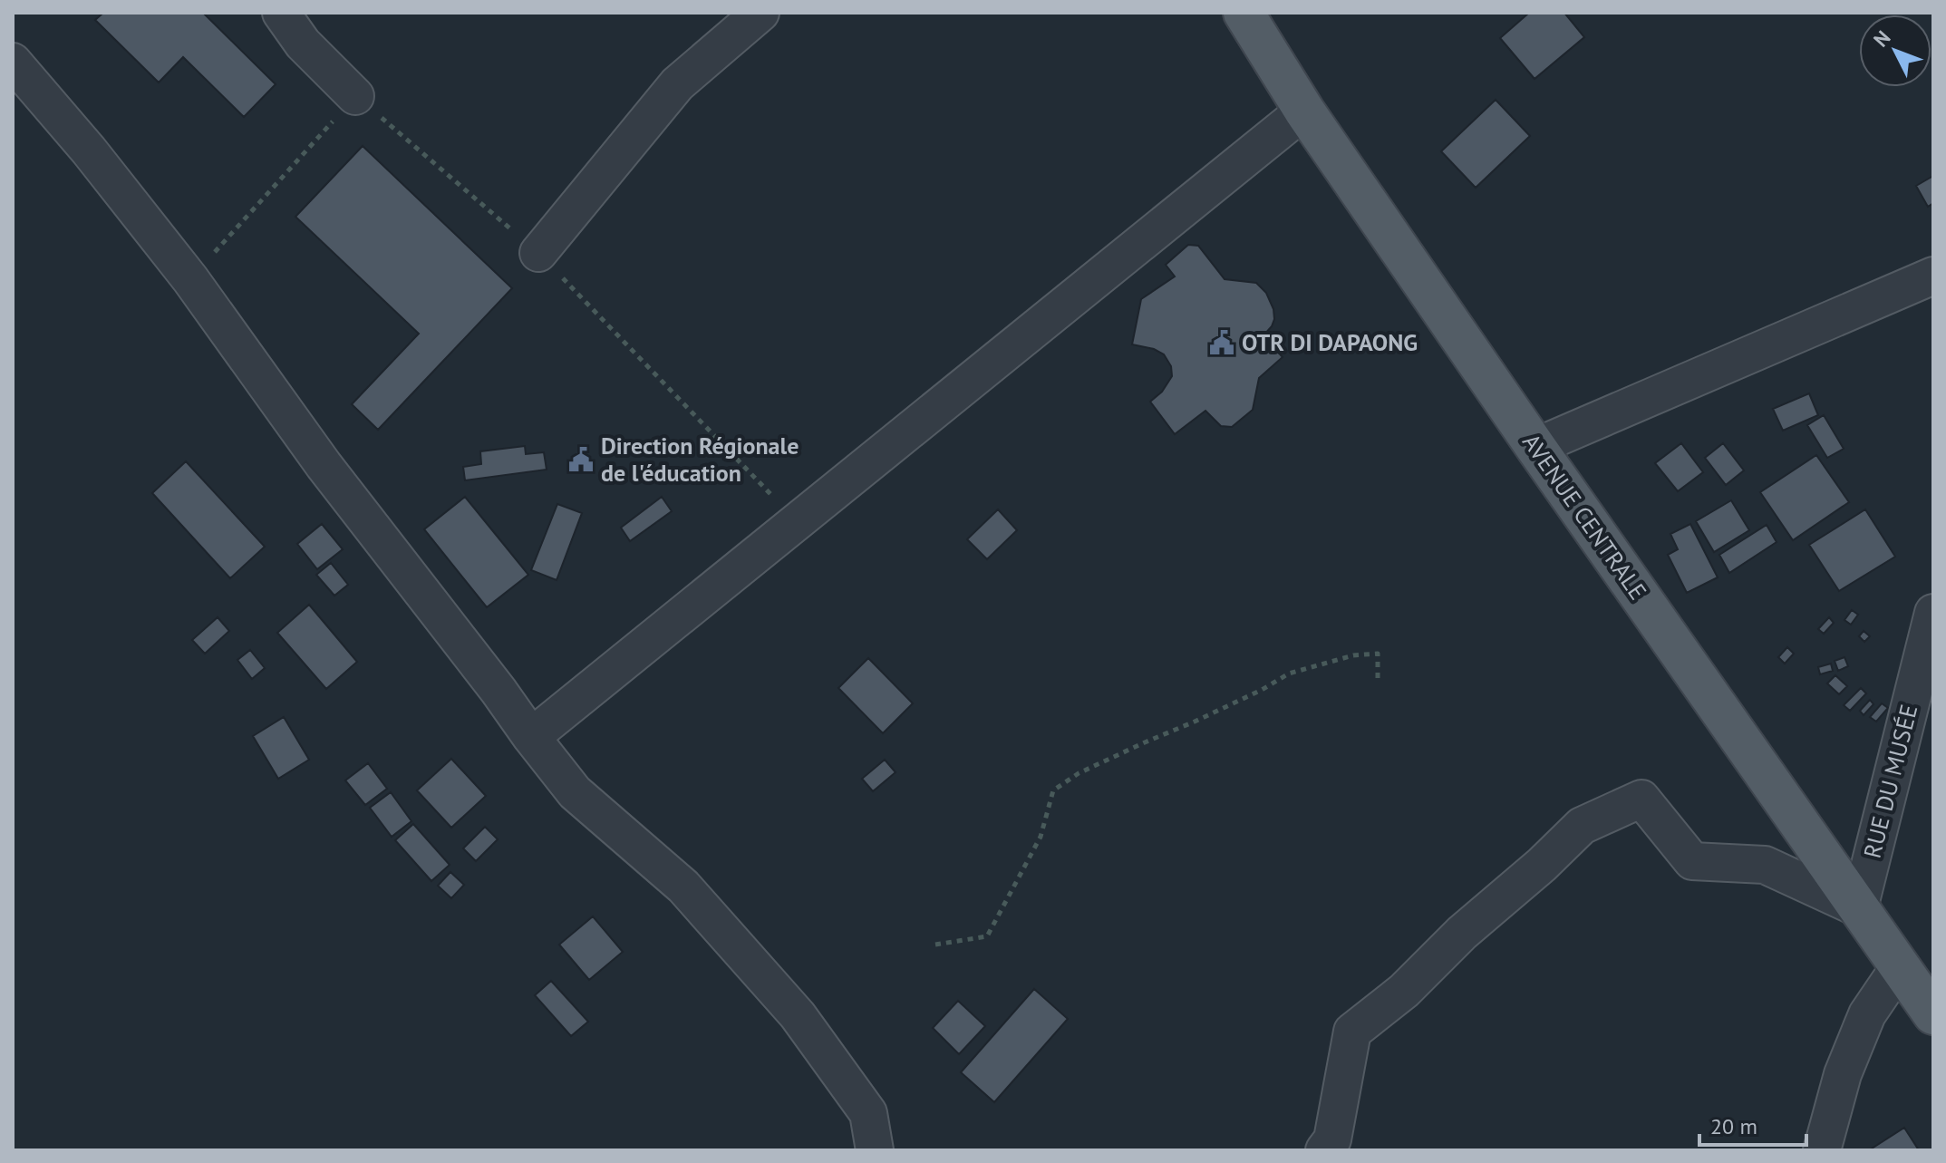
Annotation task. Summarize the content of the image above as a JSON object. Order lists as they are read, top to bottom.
{
  "streets": {
    "main road": ["AVENUE CENTRALE"],
    "street": ["RUE DU MUSÉE"]
  },
  "crossings": [
    ["AVENUE CENTRALE", "RUE DU MUSÉE"]
  ],
  "places": {
    "public building": ["OTR DI DAPAONG", "Direction Régionale de l'éducation"]
  },
  "scale_bar": "20 m",
  "north": "top left"
}
